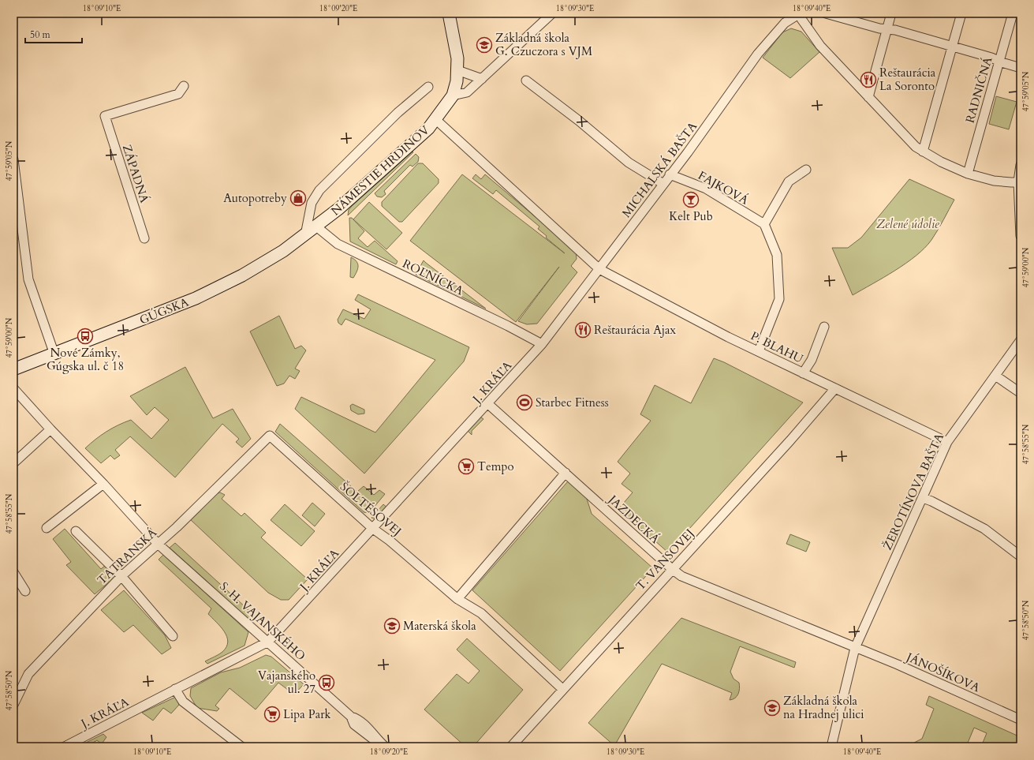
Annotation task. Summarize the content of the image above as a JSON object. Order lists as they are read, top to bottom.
{
  "streets": {
    "main road": ["NÁMESTIE HRDINOV", "GÚGSKA"],
    "street": [
      "RADNIČNÁ",
      "MICHALSKÁ BAŠTA",
      "ZÁPADNÁ",
      "FAJKOVÁ",
      "ROĽNÍCKA",
      "P. BLAHU",
      "J. KRÁĽA",
      "ŽEROTÍNOVA BAŠTA",
      "ŠOLTÉSOVEJ",
      "JAZDECKÁ",
      "TATRANSKÁ",
      "T. VANSOVEJ",
      "S. H. VAJANSKÉHO",
      "JÁNOŠÍKOVA"
    ]
  },
  "crossings": [
    ["MICHALSKÁ BAŠTA", "NÁMESTIE HRDINOV"],
    ["MICHALSKÁ BAŠTA", "FAJKOVÁ"],
    ["MICHALSKÁ BAŠTA", "ROĽNÍCKA"],
    ["MICHALSKÁ BAŠTA", "P. BLAHU"],
    ["MICHALSKÁ BAŠTA", "J. KRÁĽA"],
    ["NÁMESTIE HRDINOV", "ROĽNÍCKA"],
    ["NÁMESTIE HRDINOV", "GÚGSKA"],
    ["NÁMESTIE HRDINOV", "P. BLAHU"],
    ["ROĽNÍCKA", "J. KRÁĽA"],
    ["P. BLAHU", "ŽEROTÍNOVA BAŠTA"],
    ["P. BLAHU", "T. VANSOVEJ"],
    ["J. KRÁĽA", "ŠOLTÉSOVEJ"],
    ["J. KRÁĽA", "JAZDECKÁ"],
    ["J. KRÁĽA", "S. H. VAJANSKÉHO"],
    ["ŽEROTÍNOVA BAŠTA", "JAZDECKÁ"],
    ["ŽEROTÍNOVA BAŠTA", "JÁNOŠÍKOVA"],
    ["ŠOLTÉSOVEJ", "TATRANSKÁ"],
    ["ŠOLTÉSOVEJ", "T. VANSOVEJ"],
    ["JAZDECKÁ", "T. VANSOVEJ"],
    ["JAZDECKÁ", "JÁNOŠÍKOVA"],
    ["TATRANSKÁ", "S. H. VAJANSKÉHO"]
  ],
  "parks": ["Zelené údolie"],
  "places": {
    "school or university": ["Základná škola G. Czuczora s VJM", "Materská škola", "Základná škola na Hradnej ulici"],
    "restaurant": ["Reštaurácia La Soronto", "Reštaurácia Ajax"],
    "shop": ["Autopotreby"],
    "bar": ["Kelt Pub"],
    "bus stop": ["Nové Zámky, Gúgska ul. č 18", "Vajanského ul. 27"],
    "sports": ["Starbec Fitness"],
    "supermarket": ["Tempo", "Lipa Park"]
  },
  "scale_bar": "50 m",
  "coordinates": [
    "18°09'10\"E",
    "18°09'20\"E",
    "18°09'30\"E",
    "18°09'40\"E",
    "47°59'05\"N",
    "47°59'00\"N",
    "47°58'55\"N",
    "47°58'50\"N"
  ]
}
